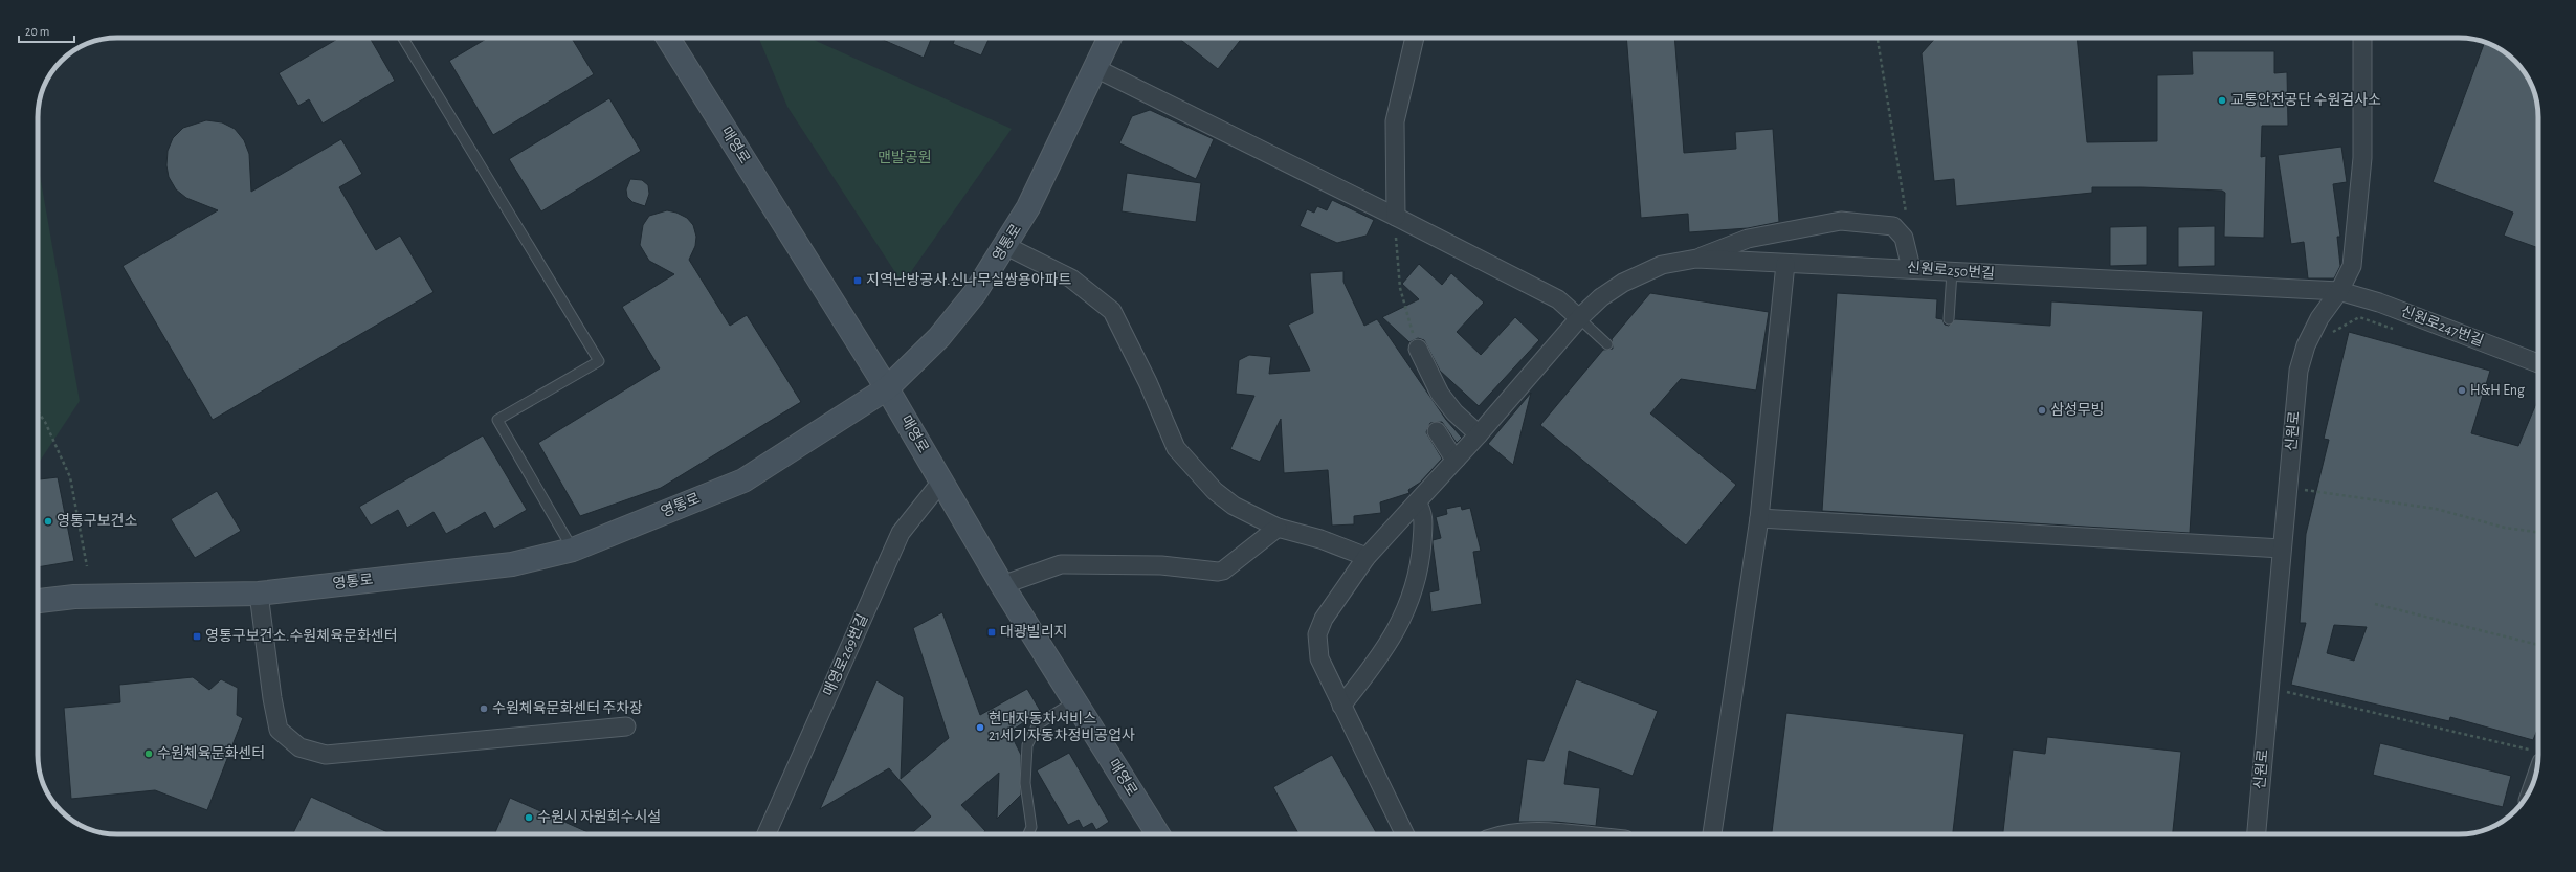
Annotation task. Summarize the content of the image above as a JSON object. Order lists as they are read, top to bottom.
{
  "streets": {
    "street": [
      "매영로",
      "영통로",
      "신원로250번길",
      "신원로247번길",
      "신원로",
      "매영로269번길"
    ]
  },
  "crossings": [
    ["매영로", "영통로"],
    ["매영로", "매영로269번길"],
    ["신원로250번길", "신원로247번길"],
    ["신원로250번길", "신원로"],
    ["신원로247번길", "신원로"]
  ],
  "parks": ["맨발공원"],
  "places": {
    "other": [
      "교통안전공단 수원검사소",
      "H&H Eng",
      "삼성무빙",
      "영통구보건소",
      "수원체육문화센터 주차장",
      "현대자동차서비스 21세기자동차정비공업사",
      "수원체육문화센터",
      "수원시 자원회수시설"
    ],
    "transit": ["지역난방공사.신나무실쌍용아파트", "대광빌리지", "영통구보건소.수원체육문화센터"]
  },
  "scale_bar": "20 m"
}
